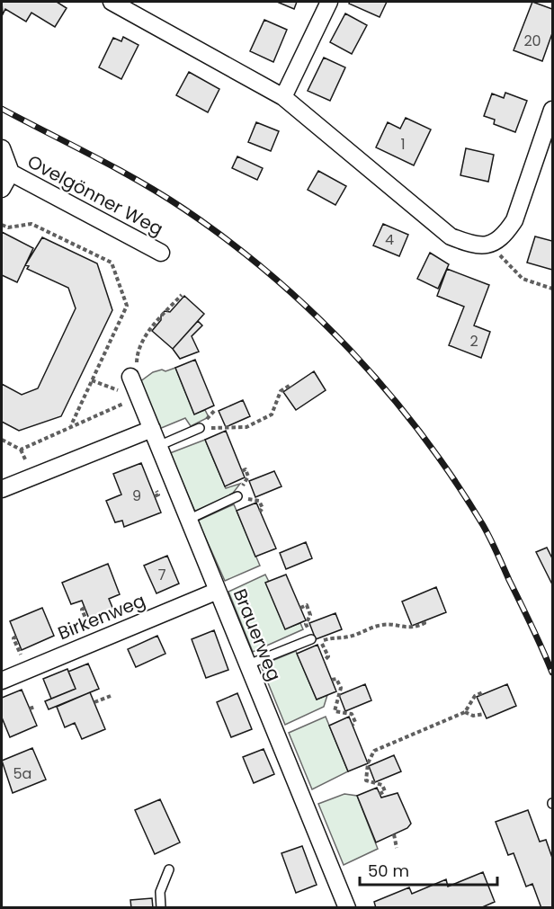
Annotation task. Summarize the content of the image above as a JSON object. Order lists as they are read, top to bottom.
{
  "streets": {
    "street": ["Ovelgönner Weg", "Birkenweg", "Brauerweg"]
  },
  "crossings": [
    ["Birkenweg", "Brauerweg"]
  ],
  "house_numbers": [
    "20",
    "1",
    "4",
    "2",
    "9",
    "7",
    "5a"
  ],
  "scale_bar": "50 m"
}
